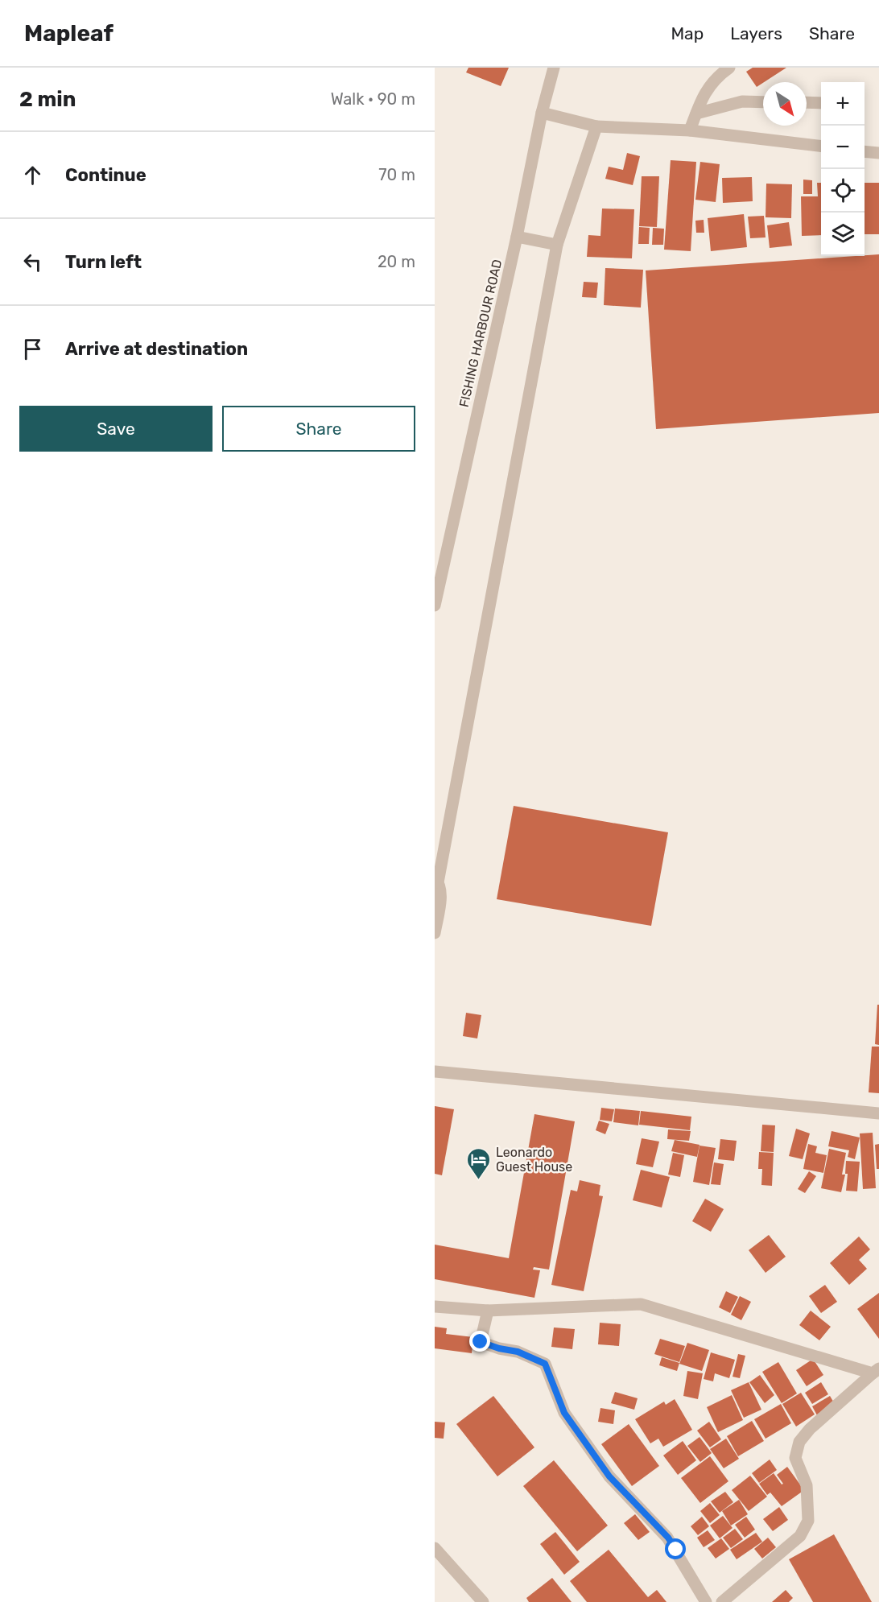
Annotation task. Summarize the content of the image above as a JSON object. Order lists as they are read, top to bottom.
{
  "streets": {
    "street": ["FISHING HARBOUR ROAD"]
  },
  "places": {
    "hotel": ["Leonardo Guest House"]
  },
  "north": "bottom right",
  "page": {
    "header": "Mapleaf",
    "nav": ["Map", "Layers", "Share"],
    "heading": ["2 min", "Walk · 90 m"],
    "map_buttons": ["+", "−"],
    "list": [
      ["Continue", "70 m"],
      ["Turn left", "20 m"],
      "Arrive at destination"
    ],
    "buttons": ["Save", "Share"]
  }
}
